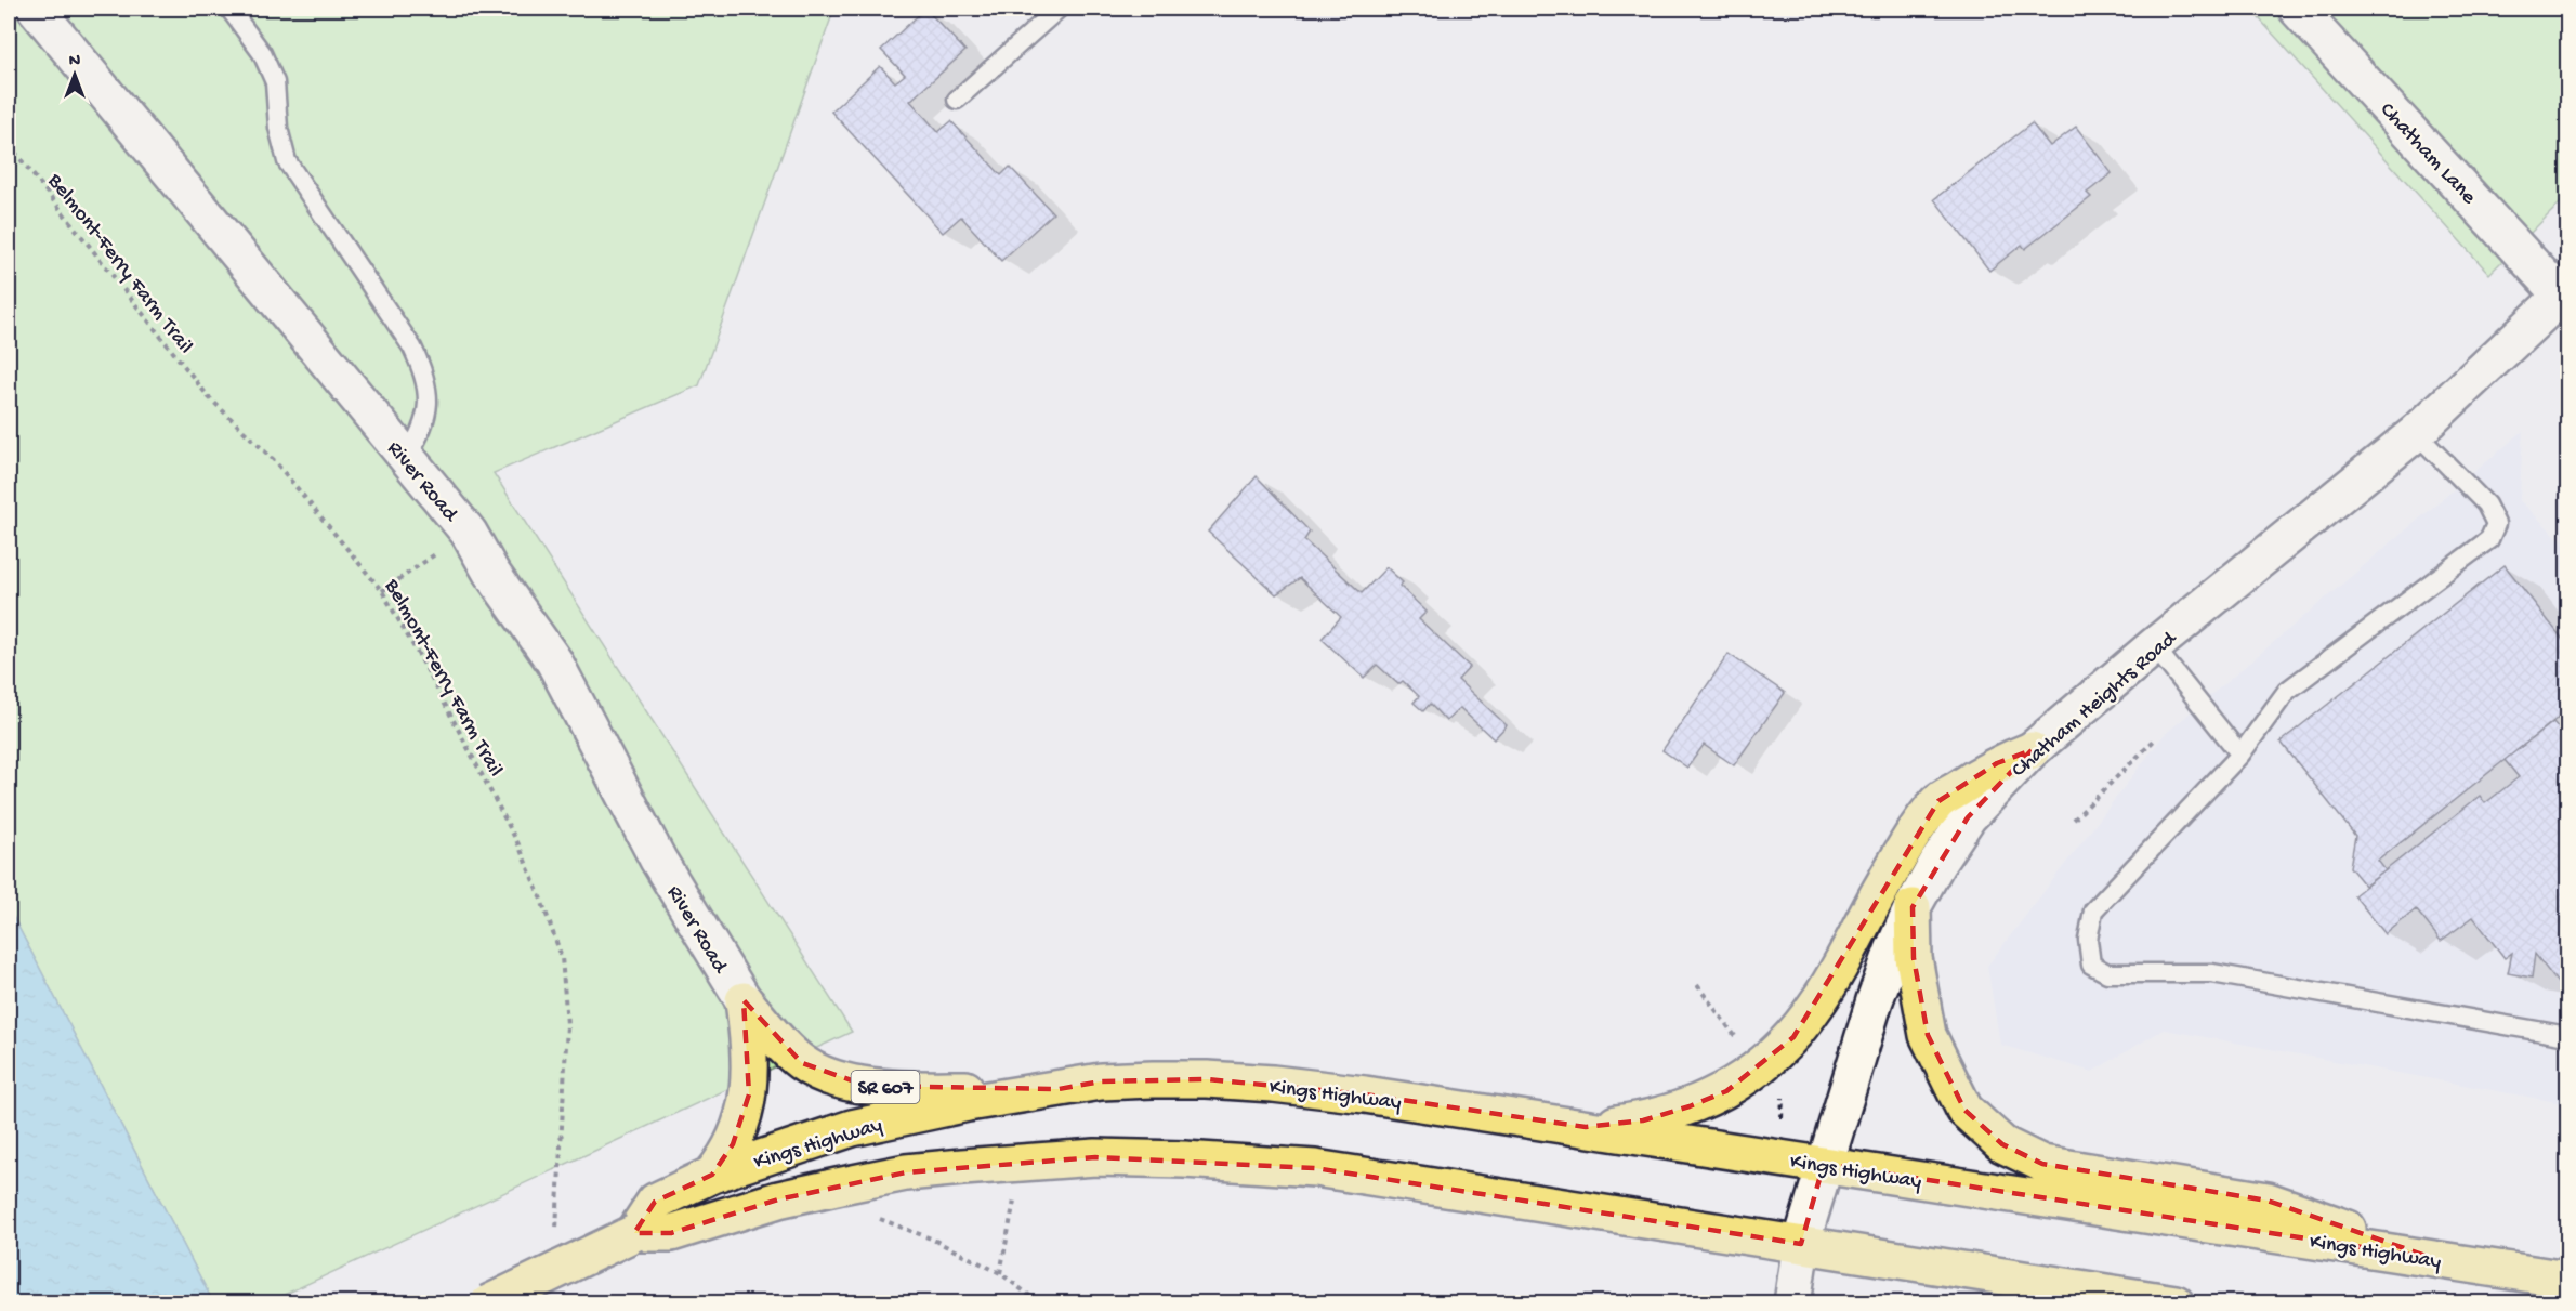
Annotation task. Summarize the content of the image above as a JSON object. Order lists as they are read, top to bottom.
{
  "streets": {
    "main road": ["SR 607", "Kings Highway"],
    "street": ["Chatham Lane", "River Road", "Chatham Heights Road"],
    "path": ["Belmont-Ferry Farm Trail"]
  },
  "crossings": [
    ["Chatham Lane", "Chatham Heights Road"],
    ["River Road", "SR 607"],
    ["Chatham Heights Road", "Kings Highway"],
    ["SR 607", "Kings Highway"]
  ],
  "north": "top"
}
